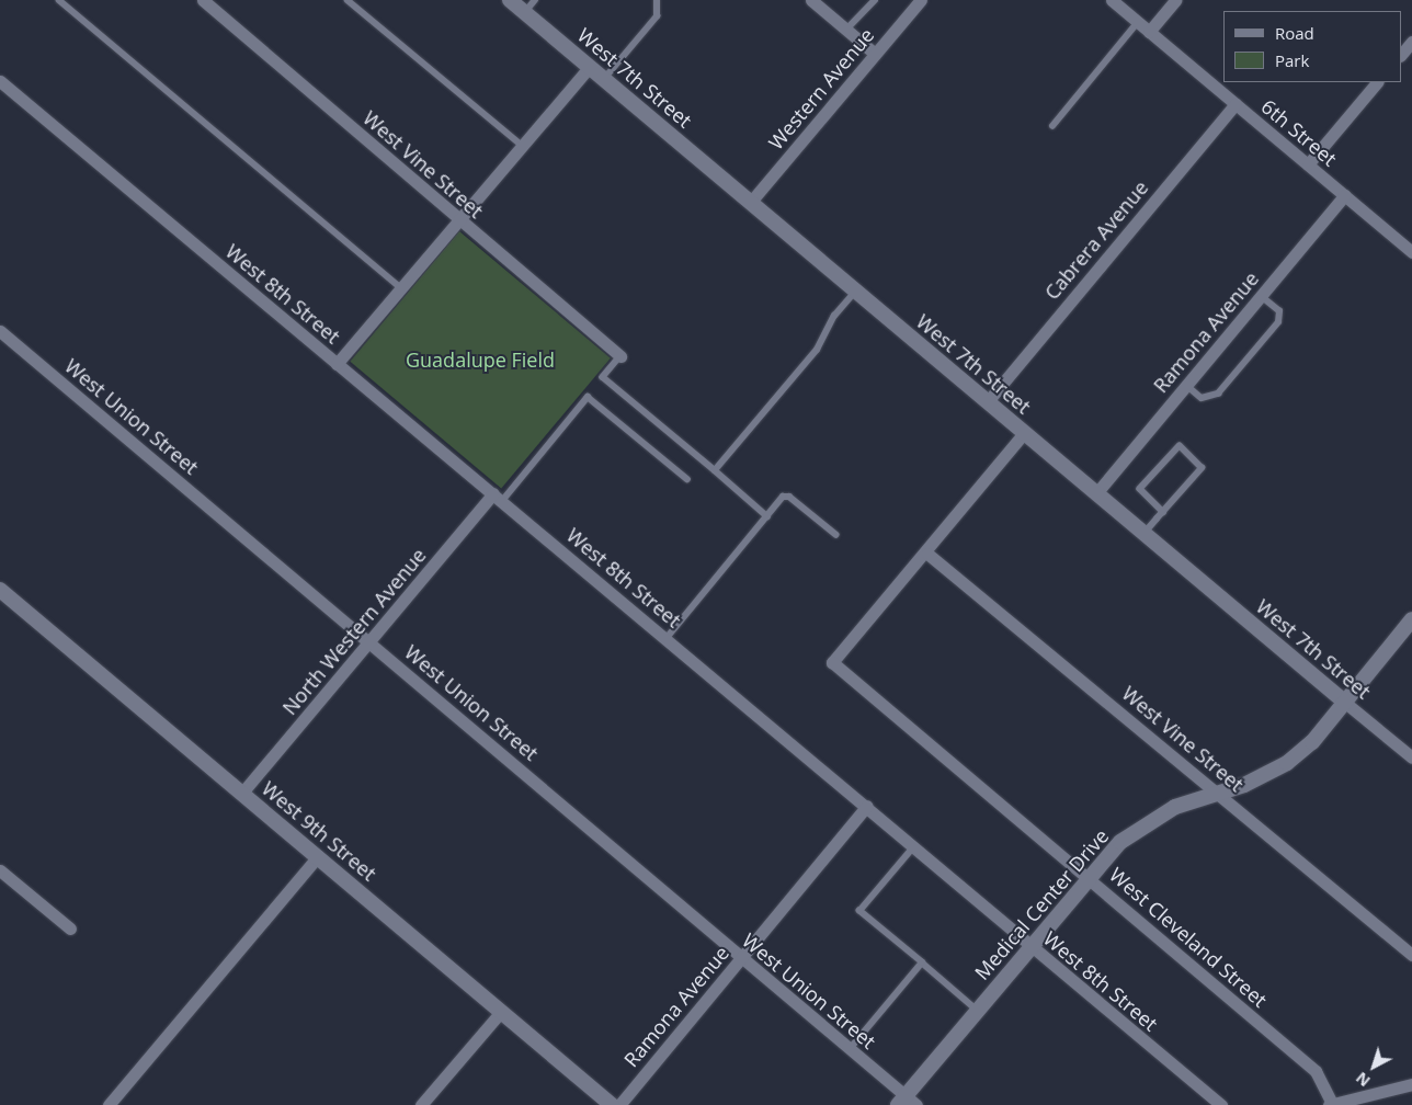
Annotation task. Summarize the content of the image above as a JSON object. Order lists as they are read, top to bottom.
{
  "streets": {
    "street": [
      "West 7th Street",
      "Western Avenue",
      "6th Street",
      "West Vine Street",
      "Cabrera Avenue",
      "West 8th Street",
      "Ramona Avenue",
      "West Union Street",
      "North Western Avenue",
      "West 9th Street",
      "Medical Center Drive",
      "West Cleveland Street"
    ]
  },
  "crossings": [
    ["West 7th Street", "Western Avenue"],
    ["West 7th Street", "Cabrera Avenue"],
    ["West 7th Street", "Ramona Avenue"],
    ["West 7th Street", "Medical Center Drive"],
    ["6th Street", "Cabrera Avenue"],
    ["6th Street", "Ramona Avenue"],
    ["West Vine Street", "Medical Center Drive"],
    ["West Vine Street", "West Cleveland Street"],
    ["West 8th Street", "Ramona Avenue"],
    ["West 8th Street", "North Western Avenue"],
    ["West 8th Street", "Medical Center Drive"],
    ["Ramona Avenue", "West Union Street"],
    ["West Union Street", "North Western Avenue"],
    ["West Union Street", "Medical Center Drive"],
    ["North Western Avenue", "West 9th Street"],
    ["Medical Center Drive", "West Cleveland Street"]
  ],
  "parks": ["Guadalupe Field"],
  "legend": ["Road", "Park"],
  "north": "bottom left"
}
